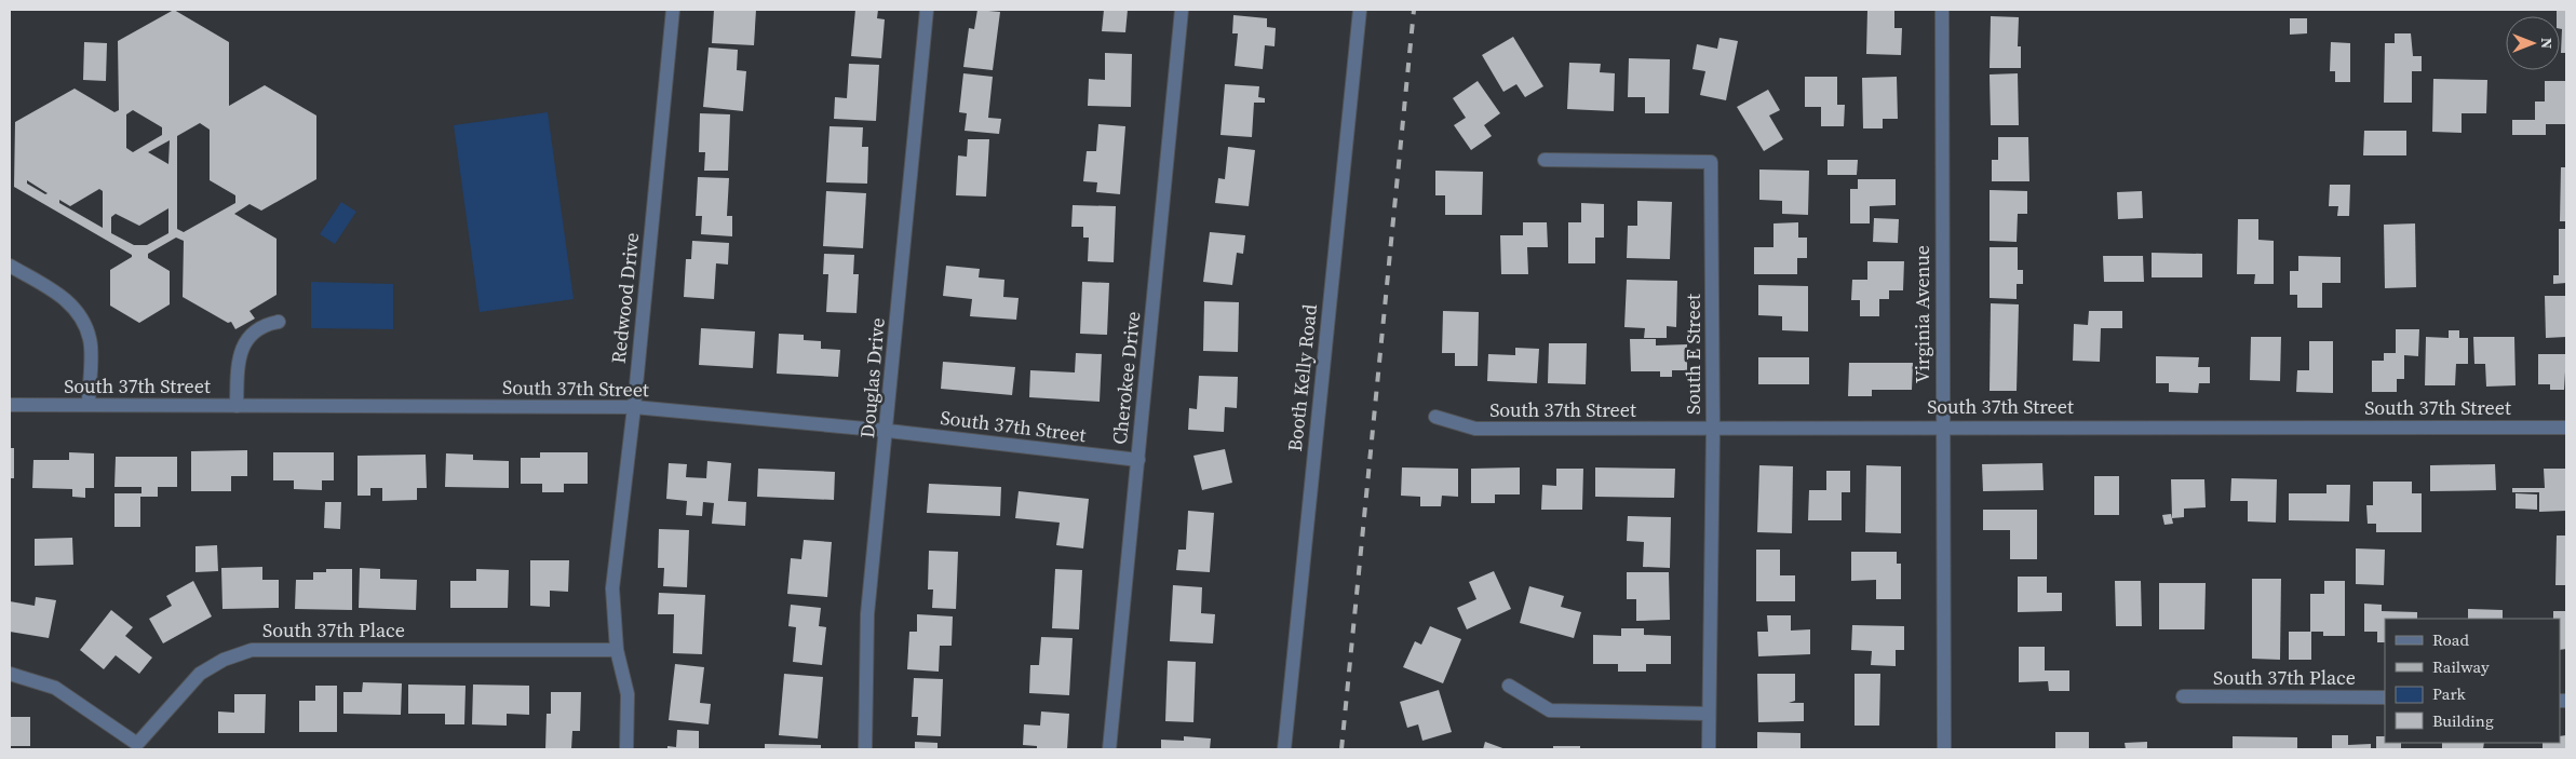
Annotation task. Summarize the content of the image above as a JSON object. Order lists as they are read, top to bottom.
{
  "streets": {
    "street": [
      "Redwood Drive",
      "Virginia Avenue",
      "South E Street",
      "Douglas Drive",
      "Cherokee Drive",
      "Booth Kelly Road",
      "South 37th Street",
      "South 37th Place"
    ]
  },
  "crossings": [
    ["Redwood Drive", "South 37th Street"],
    ["Redwood Drive", "South 37th Place"],
    ["Virginia Avenue", "South 37th Street"],
    ["South E Street", "South 37th Street"],
    ["Douglas Drive", "South 37th Street"],
    ["Cherokee Drive", "South 37th Street"]
  ],
  "legend": [
    "Road",
    "Railway",
    "Park",
    "Building"
  ],
  "north": "right"
}
